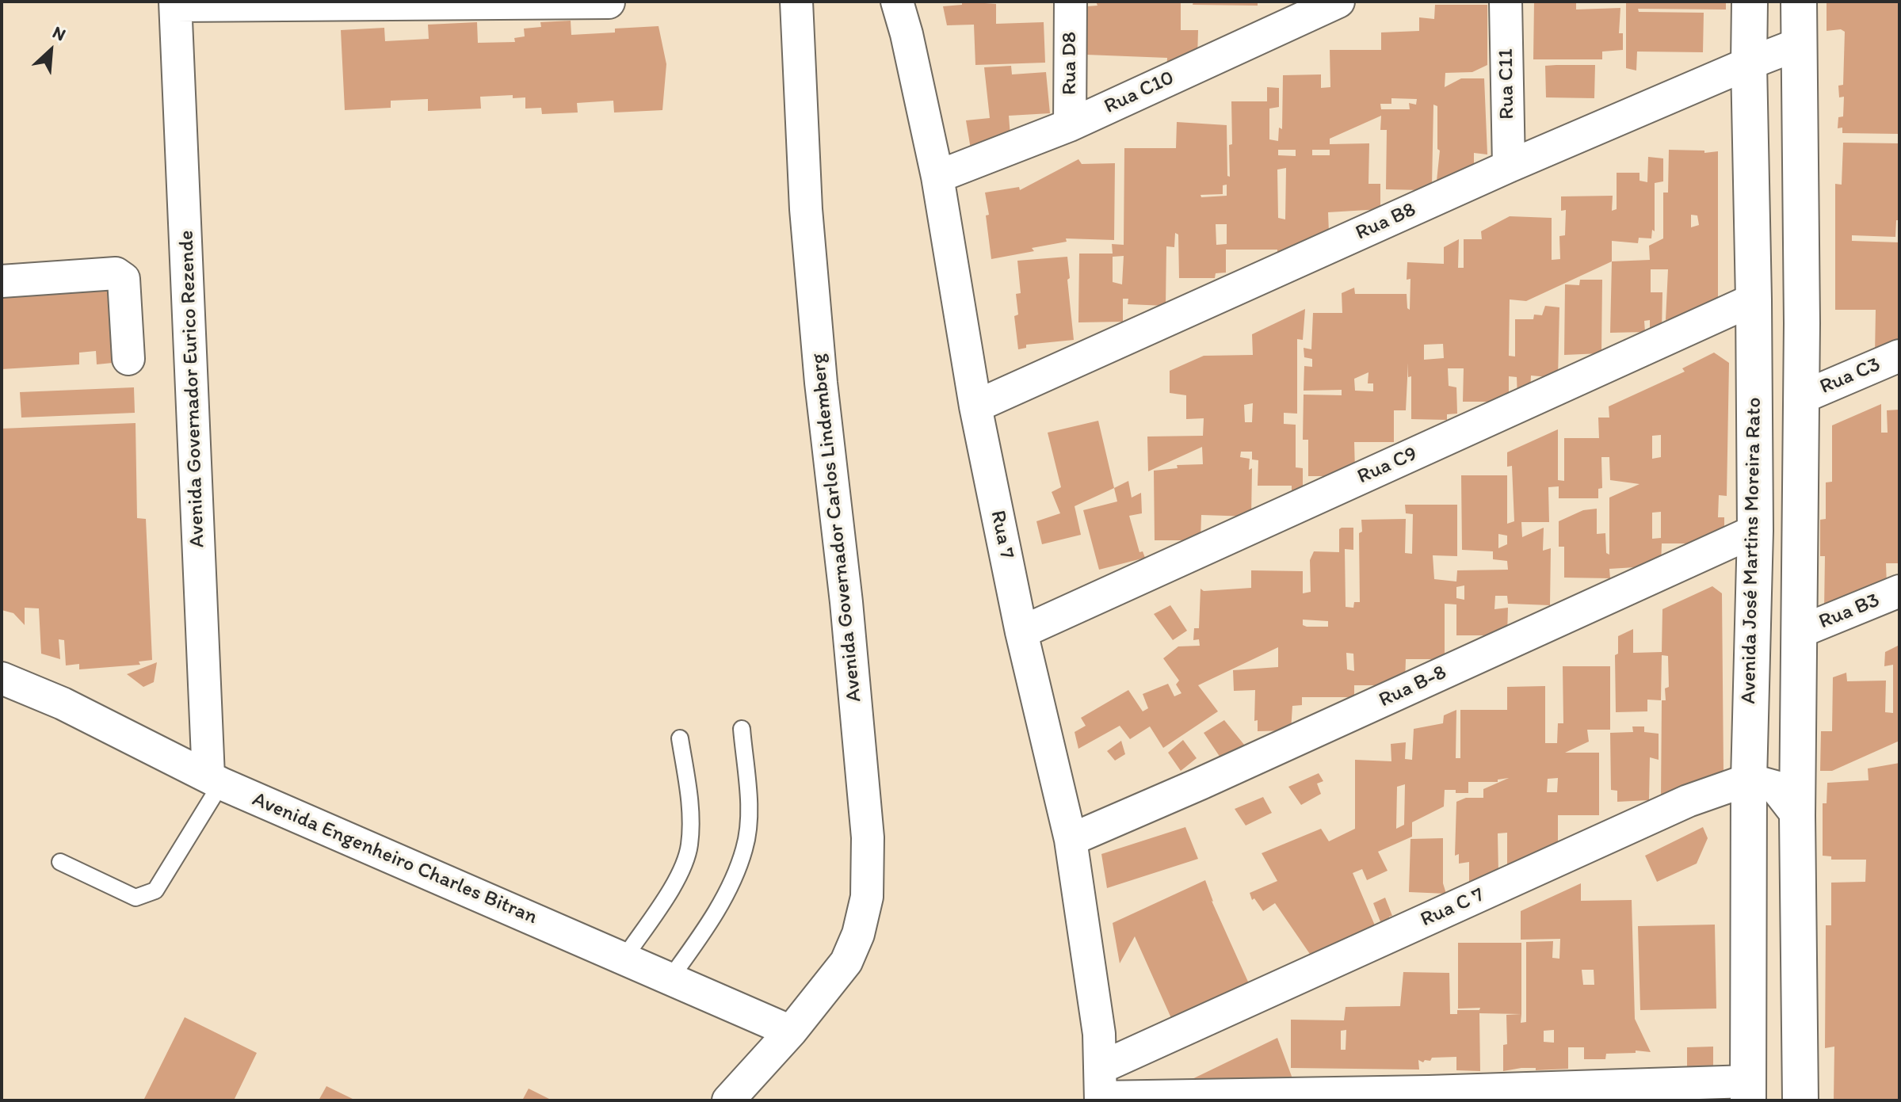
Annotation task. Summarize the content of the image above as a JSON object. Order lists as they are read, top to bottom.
{
  "streets": {
    "street": [
      "Rua D8",
      "Rua C11",
      "Rua C10",
      "Rua B8",
      "Rua C3",
      "Avenida Governador Eurico Rezende",
      "Rua C9",
      "Avenida Governador Carlos Lindemberg",
      "Rua 7",
      "Avenida José Martins Moreira Rato",
      "Rua B3",
      "Rua B-8",
      "Avenida Engenheiro Charles Bitran",
      "Rua C 7"
    ]
  },
  "crossings": [
    ["Rua D8", "Rua C10"],
    ["Rua C11", "Rua B8"],
    ["Rua C10", "Rua 7"],
    ["Rua B8", "Rua 7"],
    ["Rua B8", "Avenida José Martins Moreira Rato"],
    ["Avenida Governador Eurico Rezende", "Avenida Engenheiro Charles Bitran"],
    ["Rua C9", "Rua 7"],
    ["Rua C9", "Avenida José Martins Moreira Rato"],
    ["Avenida Governador Carlos Lindemberg", "Avenida Engenheiro Charles Bitran"],
    ["Rua 7", "Rua B-8"],
    ["Rua 7", "Rua C 7"],
    ["Avenida José Martins Moreira Rato", "Rua B-8"],
    ["Avenida José Martins Moreira Rato", "Rua C 7"]
  ],
  "north": "top right"
}
